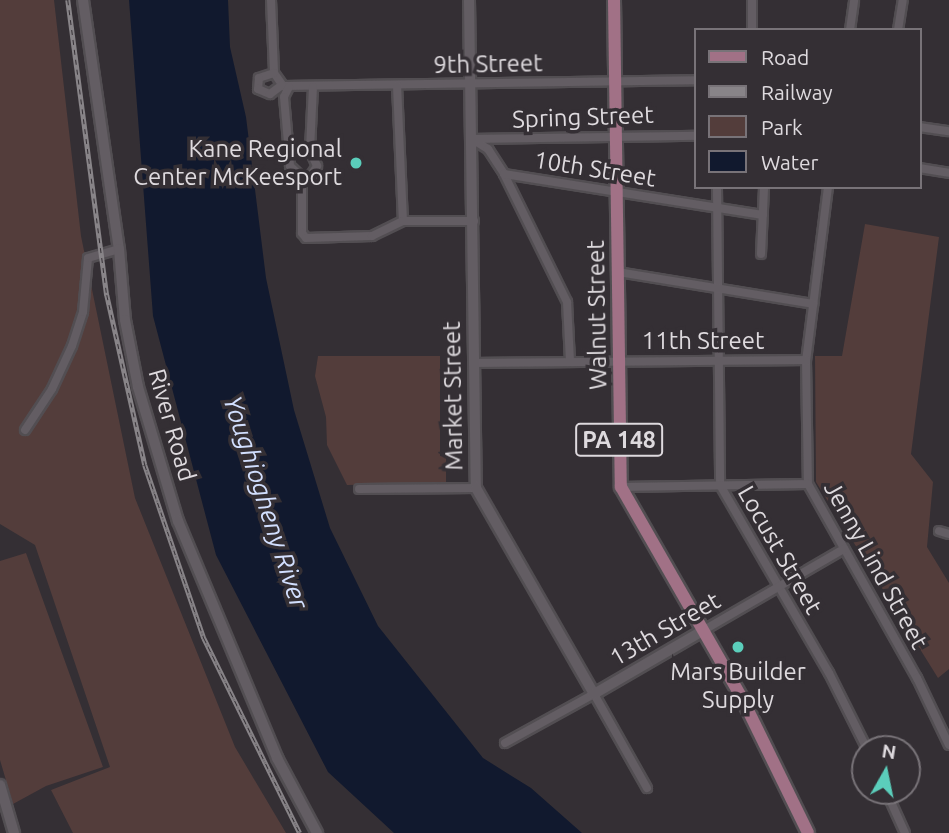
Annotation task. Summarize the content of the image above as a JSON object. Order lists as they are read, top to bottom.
{
  "streets": {
    "main road": ["Walnut Street", "PA 148"],
    "street": [
      "9th Street",
      "Spring Street",
      "10th Street",
      "11th Street",
      "Market Street",
      "River Road",
      "Locust Street",
      "Jenny Lind Street",
      "13th Street"
    ]
  },
  "crossings": [
    ["9th Street", "Walnut Street"],
    ["9th Street", "Market Street"],
    ["Spring Street", "Walnut Street"],
    ["Spring Street", "Market Street"],
    ["10th Street", "Walnut Street"],
    ["10th Street", "Locust Street"],
    ["Walnut Street", "11th Street"],
    ["Walnut Street", "13th Street"],
    ["11th Street", "Market Street"],
    ["11th Street", "Locust Street"],
    ["11th Street", "Jenny Lind Street"],
    ["Market Street", "13th Street"],
    ["Locust Street", "13th Street"],
    ["Jenny Lind Street", "13th Street"]
  ],
  "water": ["Youghiogheny River"],
  "places": ["Kane Regional Center McKeesport", "Mars Builder Supply"],
  "legend": [
    "Road",
    "Railway",
    "Park",
    "Water"
  ],
  "north": "top"
}
